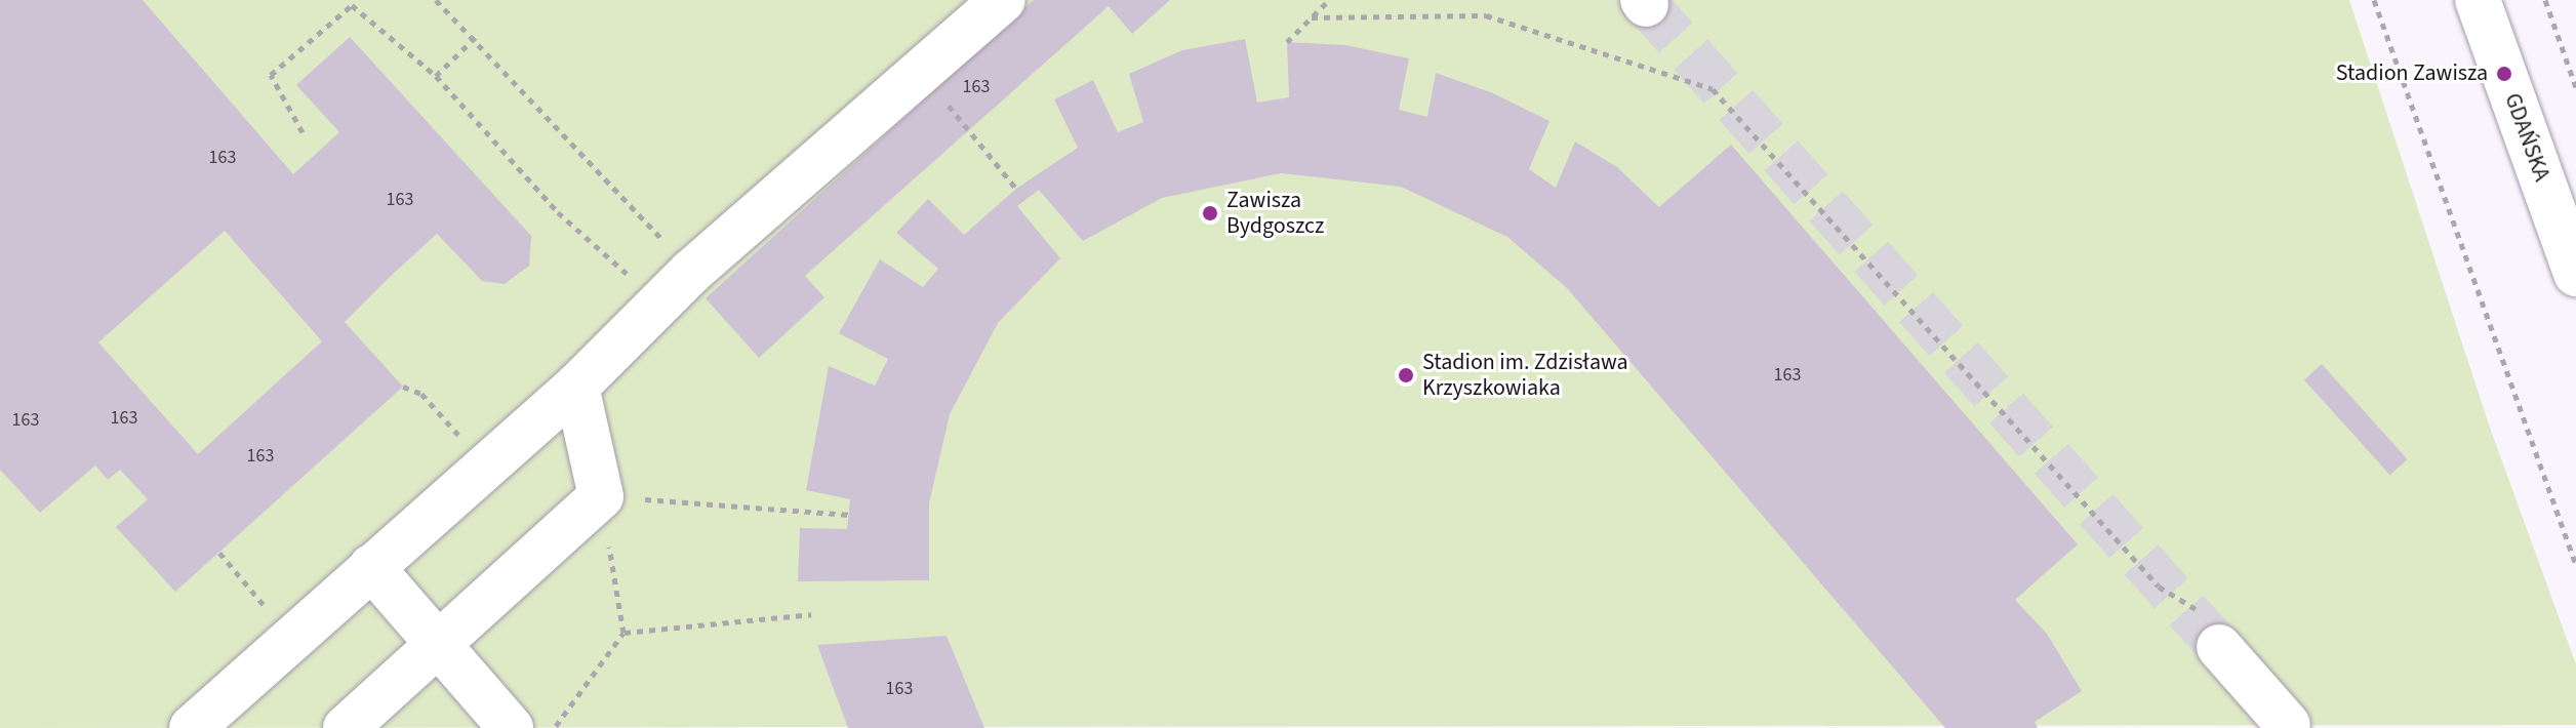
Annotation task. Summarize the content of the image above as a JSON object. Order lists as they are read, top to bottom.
{
  "streets": {
    "main road": ["GDAŃSKA"]
  },
  "places": ["Stadion Zawisza", "Zawisza Bydgoszcz", "Stadion im. Zdzisława Krzyszkowiaka"],
  "house_numbers": [
    "163",
    "163",
    "163",
    "163",
    "163",
    "163",
    "163",
    "163"
  ]
}
